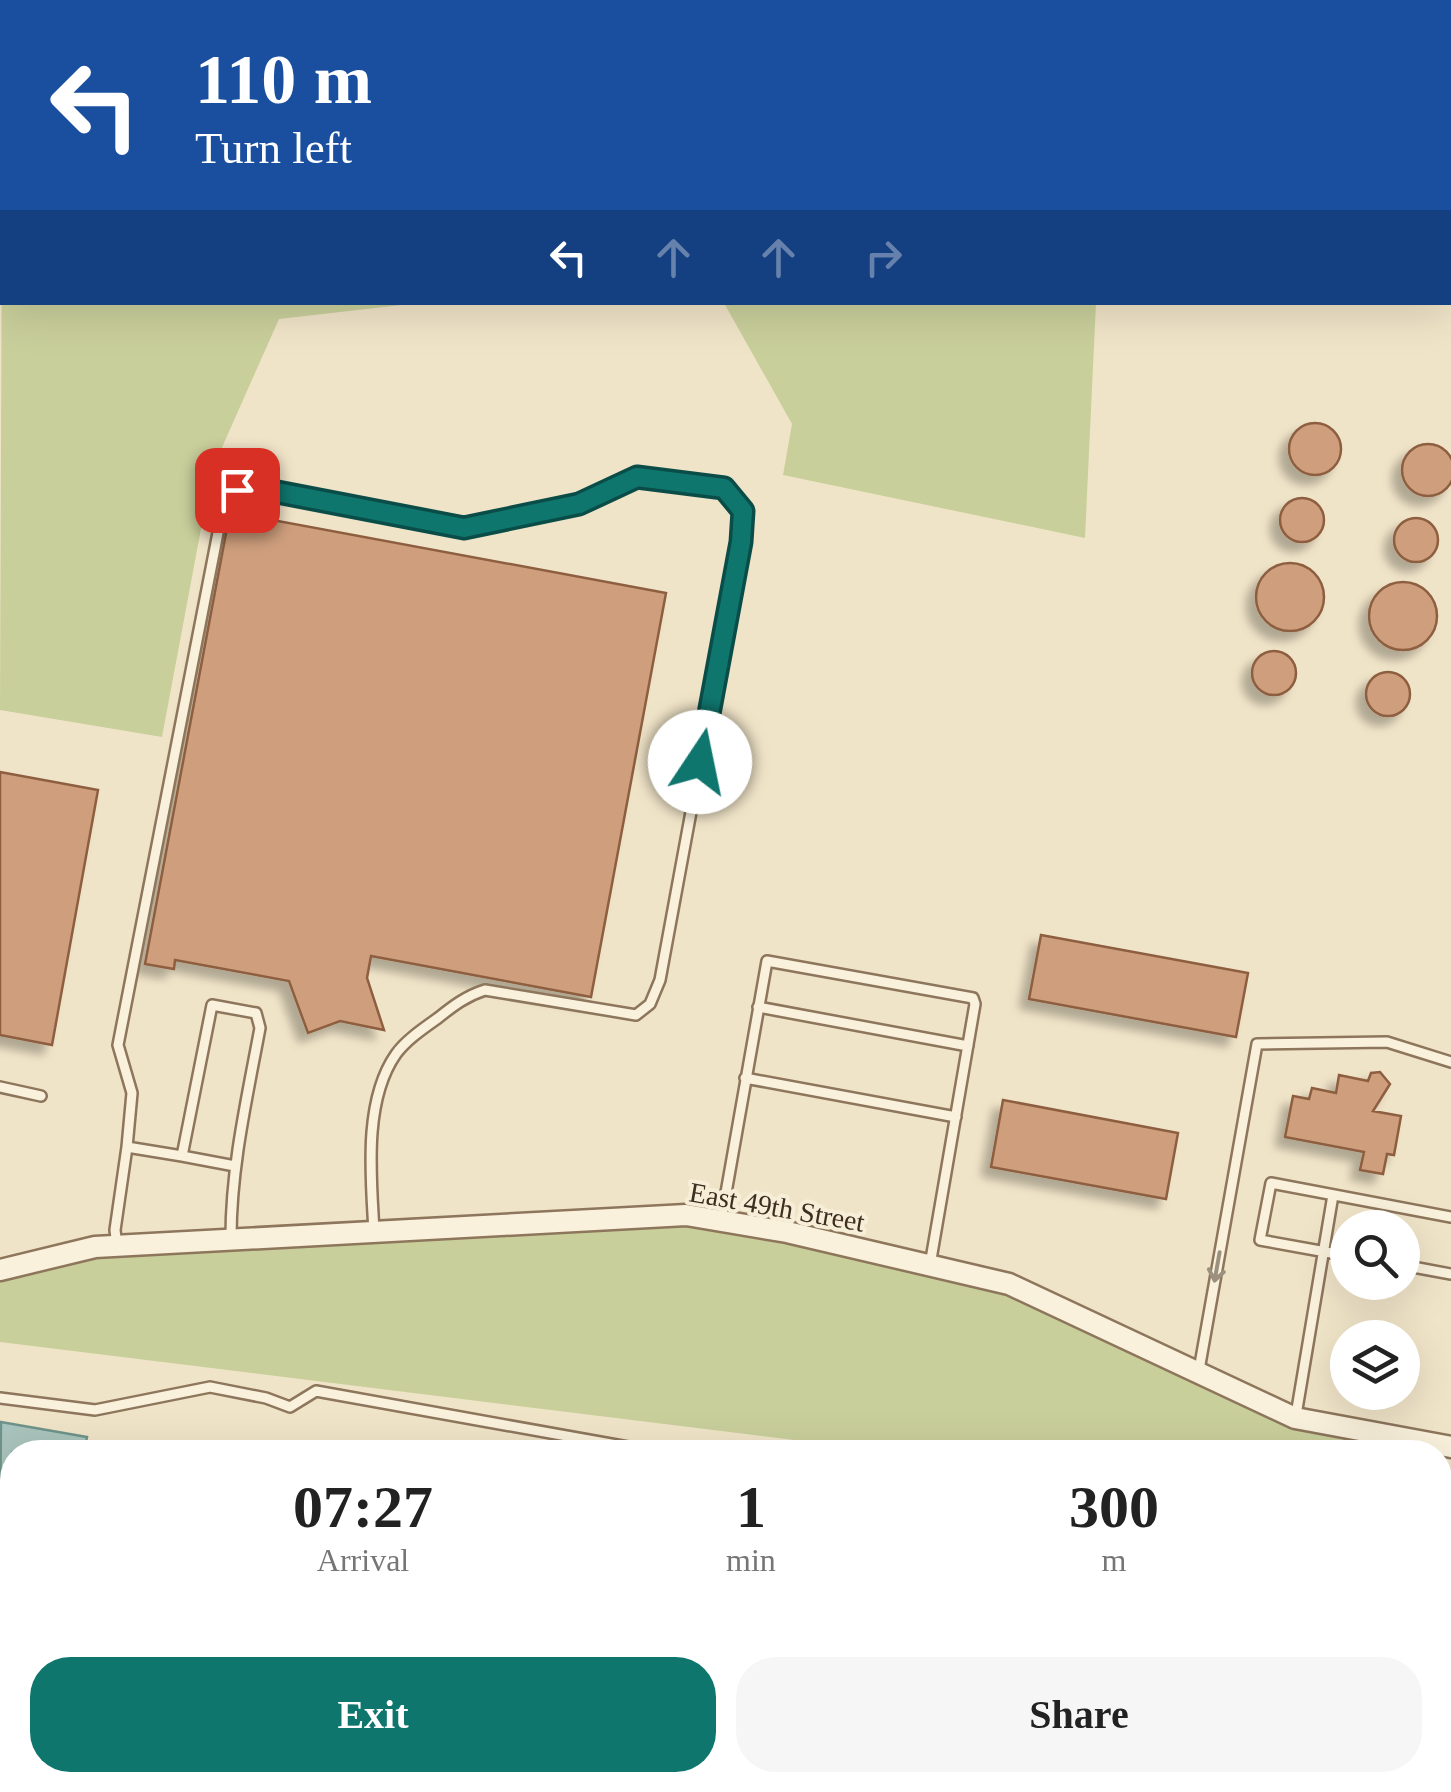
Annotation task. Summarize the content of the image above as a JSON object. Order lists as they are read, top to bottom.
{
  "streets": {
    "street": ["East 49th Street"]
  },
  "page": {
    "turn": ["110 m", "Turn left"],
    "eta": [
      "07:27",
      "Arrival",
      "1",
      "min",
      "300",
      "m"
    ],
    "buttons": ["Exit", "Share"]
  }
}
